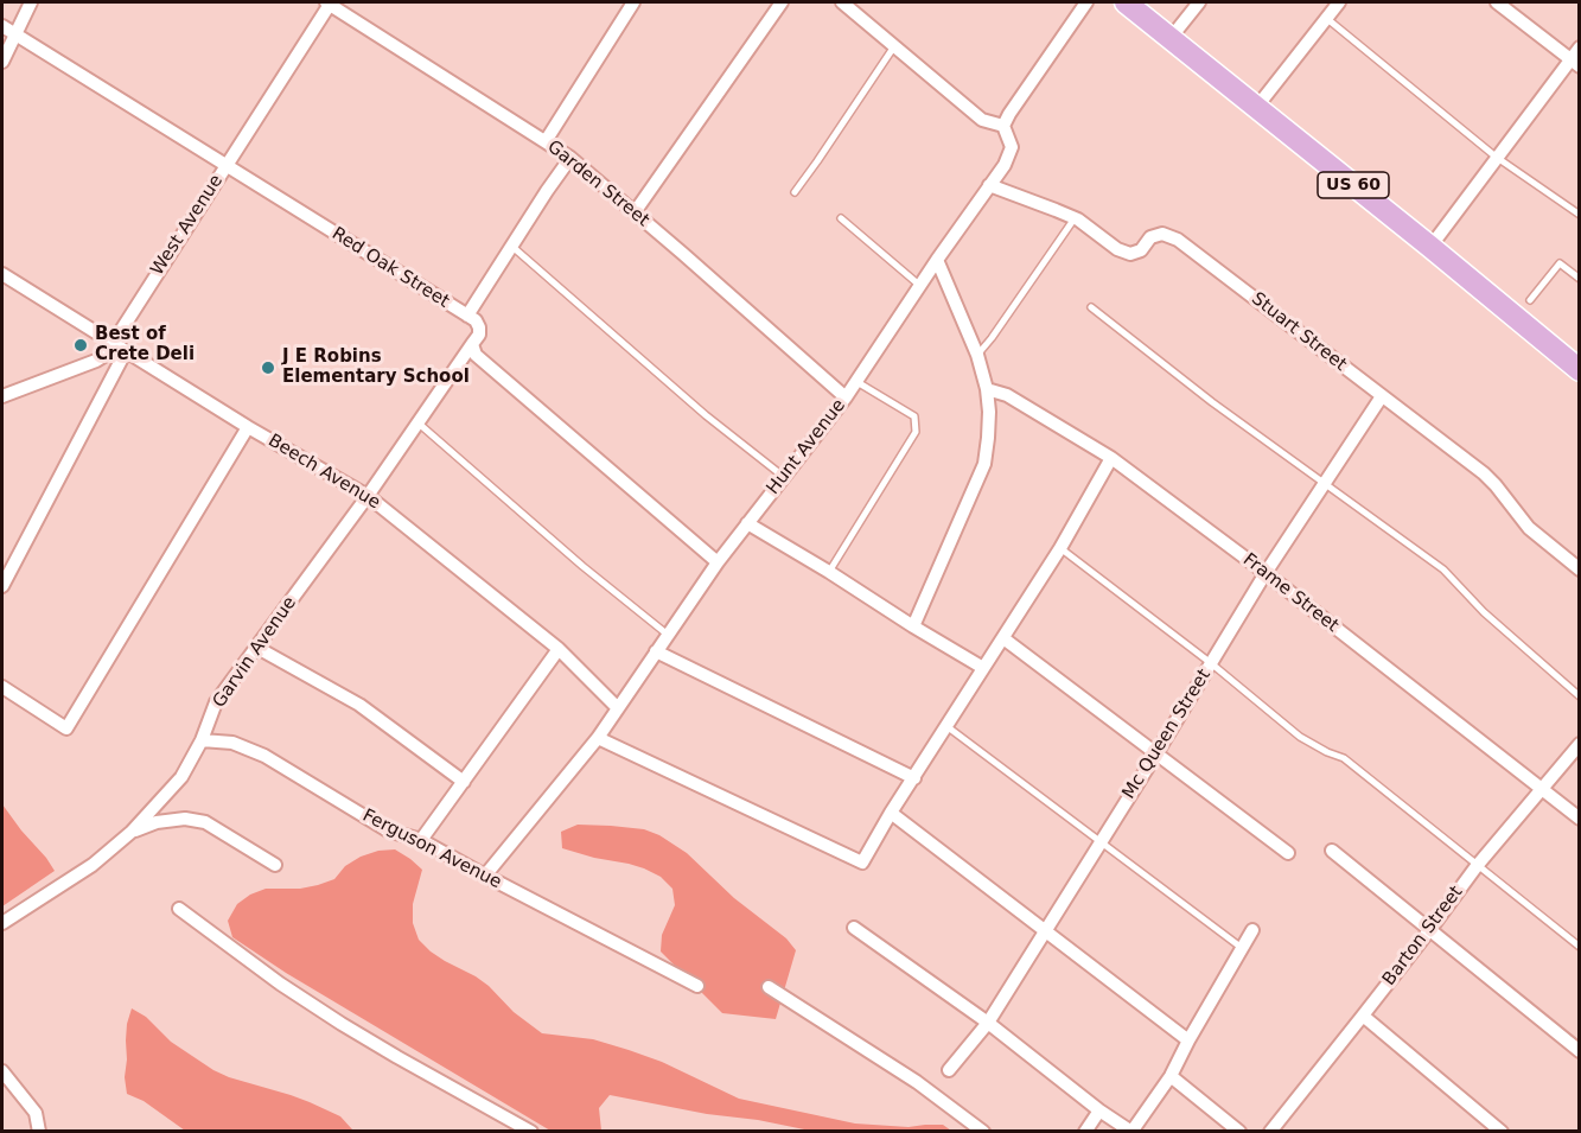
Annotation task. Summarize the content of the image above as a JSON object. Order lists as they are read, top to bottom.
{
  "streets": {
    "main road": ["US 60"],
    "street": [
      "Garden Street",
      "West Avenue",
      "Red Oak Street",
      "Stuart Street",
      "Hunt Avenue",
      "Beech Avenue",
      "Frame Street",
      "Garvin Avenue",
      "Mc Queen Street",
      "Ferguson Avenue",
      "Barton Street"
    ]
  },
  "crossings": [
    ["Garden Street", "West Avenue"],
    ["Garden Street", "Hunt Avenue"],
    ["West Avenue", "Red Oak Street"],
    ["West Avenue", "Beech Avenue"],
    ["Red Oak Street", "Garvin Avenue"],
    ["Stuart Street", "Hunt Avenue"],
    ["Stuart Street", "Mc Queen Street"],
    ["Hunt Avenue", "Beech Avenue"],
    ["Hunt Avenue", "Ferguson Avenue"],
    ["Beech Avenue", "Garvin Avenue"],
    ["Frame Street", "Mc Queen Street"],
    ["Frame Street", "Barton Street"],
    ["Garvin Avenue", "Ferguson Avenue"]
  ],
  "places": ["Best of Crete Deli", "J E Robins Elementary School"]
}
